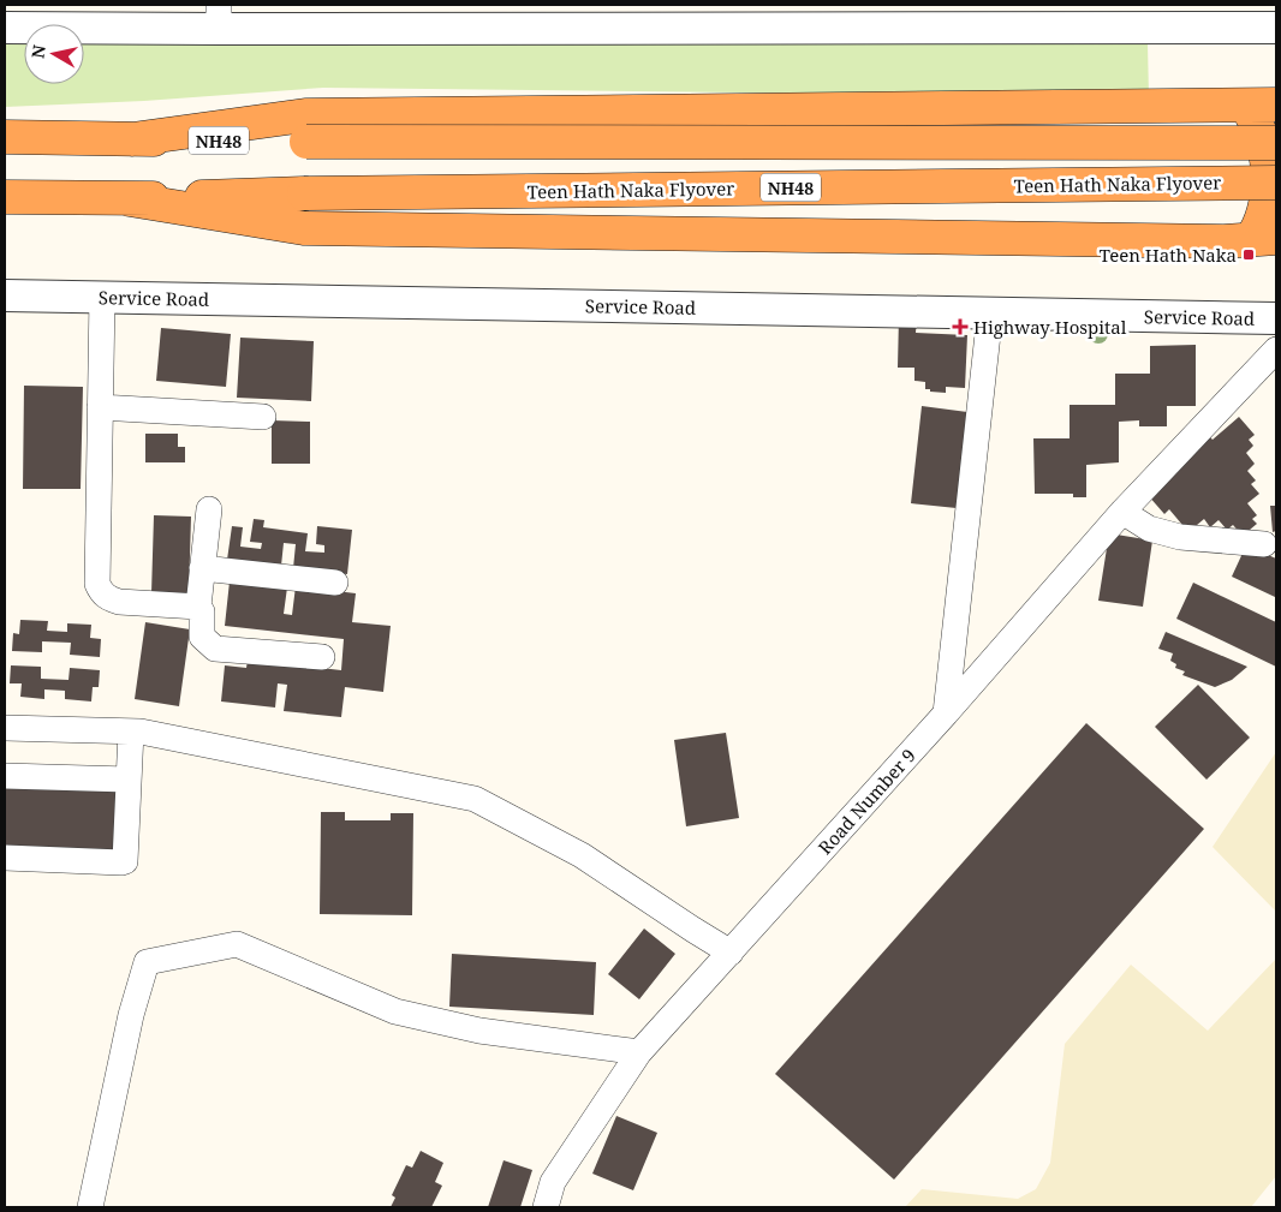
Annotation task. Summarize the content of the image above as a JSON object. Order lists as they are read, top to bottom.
{
  "streets": {
    "highway": ["NH48", "Teen Hath Naka Flyover"],
    "street": ["Service Road", "Road Number 9"]
  },
  "crossings": [
    ["NH48", "Teen Hath Naka Flyover"]
  ],
  "places": {
    "transit": ["Teen Hath Naka"],
    "health": ["Highway Hospital"]
  },
  "north": "left"
}
